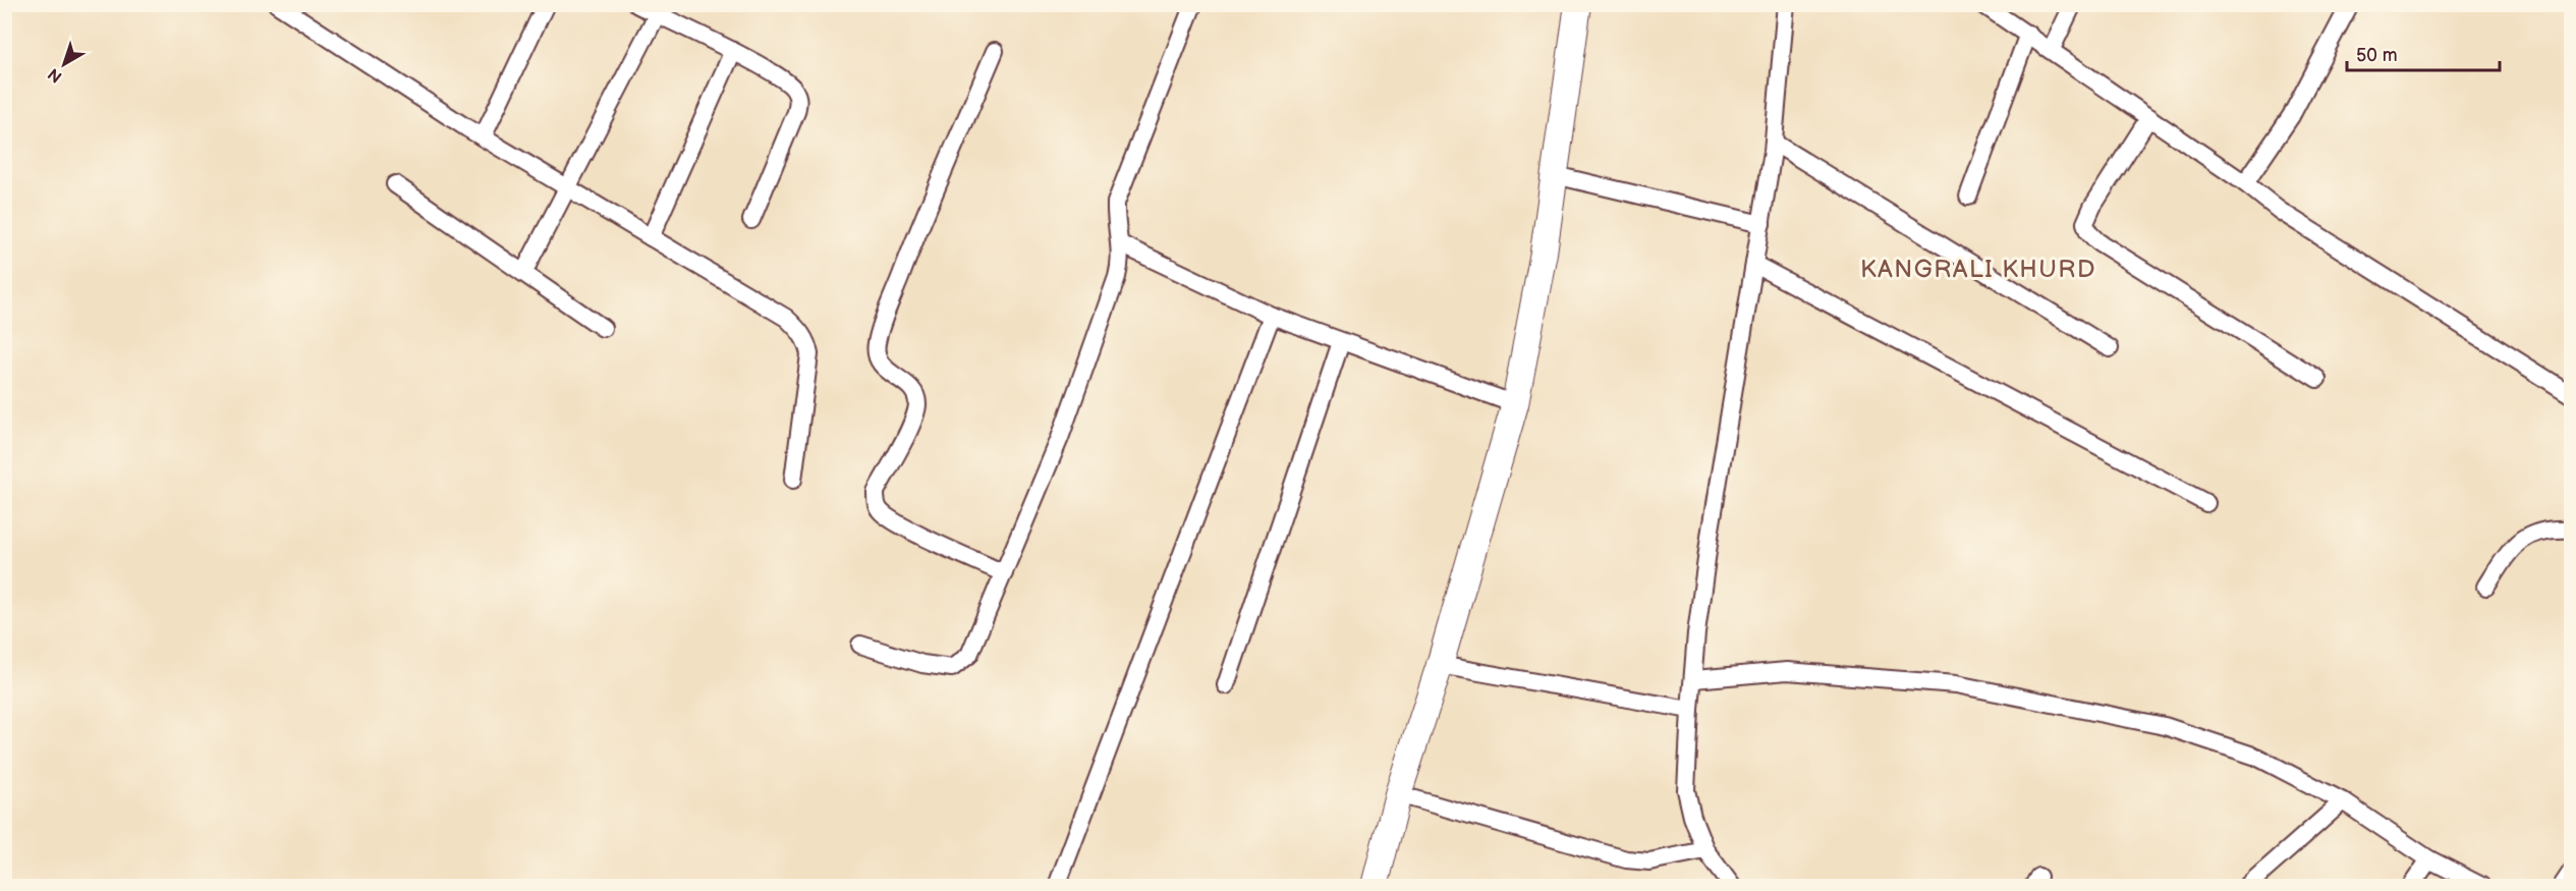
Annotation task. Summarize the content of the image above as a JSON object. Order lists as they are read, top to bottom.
{
  "districts": ["KANGRALI KHURD"],
  "scale_bar": "50 m",
  "north": "bottom left"
}
